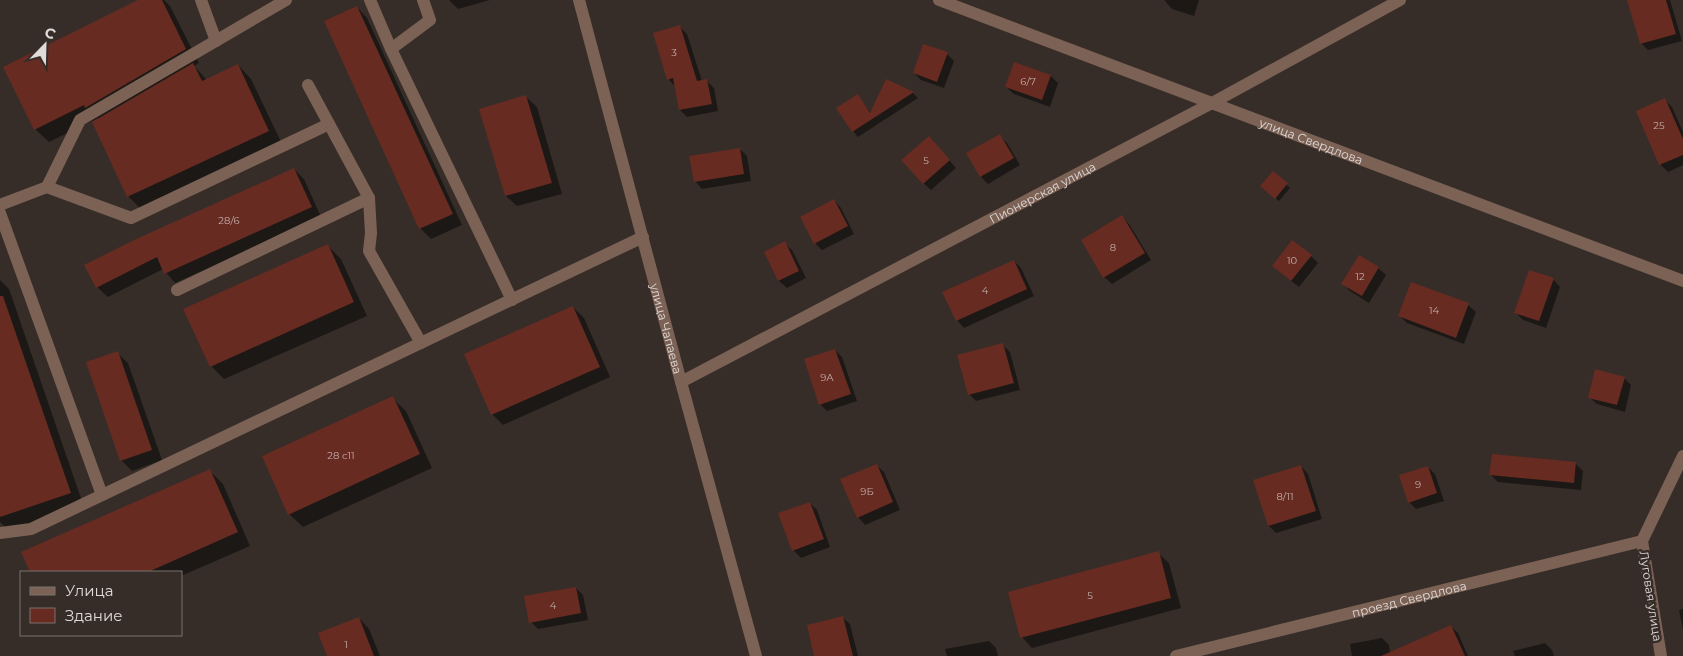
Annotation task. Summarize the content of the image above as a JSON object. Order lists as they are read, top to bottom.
{
  "streets": {
    "street": [
      "улица Свердлова",
      "Пионерская улица",
      "улица Чапаева",
      "Луговая улица",
      "проезд Свердлова"
    ]
  },
  "crossings": [
    ["улица Свердлова", "Пионерская улица"],
    ["Пионерская улица", "улица Чапаева"],
    ["Луговая улица", "проезд Свердлова"]
  ],
  "house_numbers": [
    "3",
    "6/7",
    "25",
    "5",
    "28/6",
    "8",
    "10",
    "12",
    "4",
    "14",
    "9А",
    "28 с11",
    "9",
    "9Б",
    "8/11",
    "5",
    "4",
    "1"
  ],
  "legend": ["Улица", "Здание"],
  "north": "top right"
}
